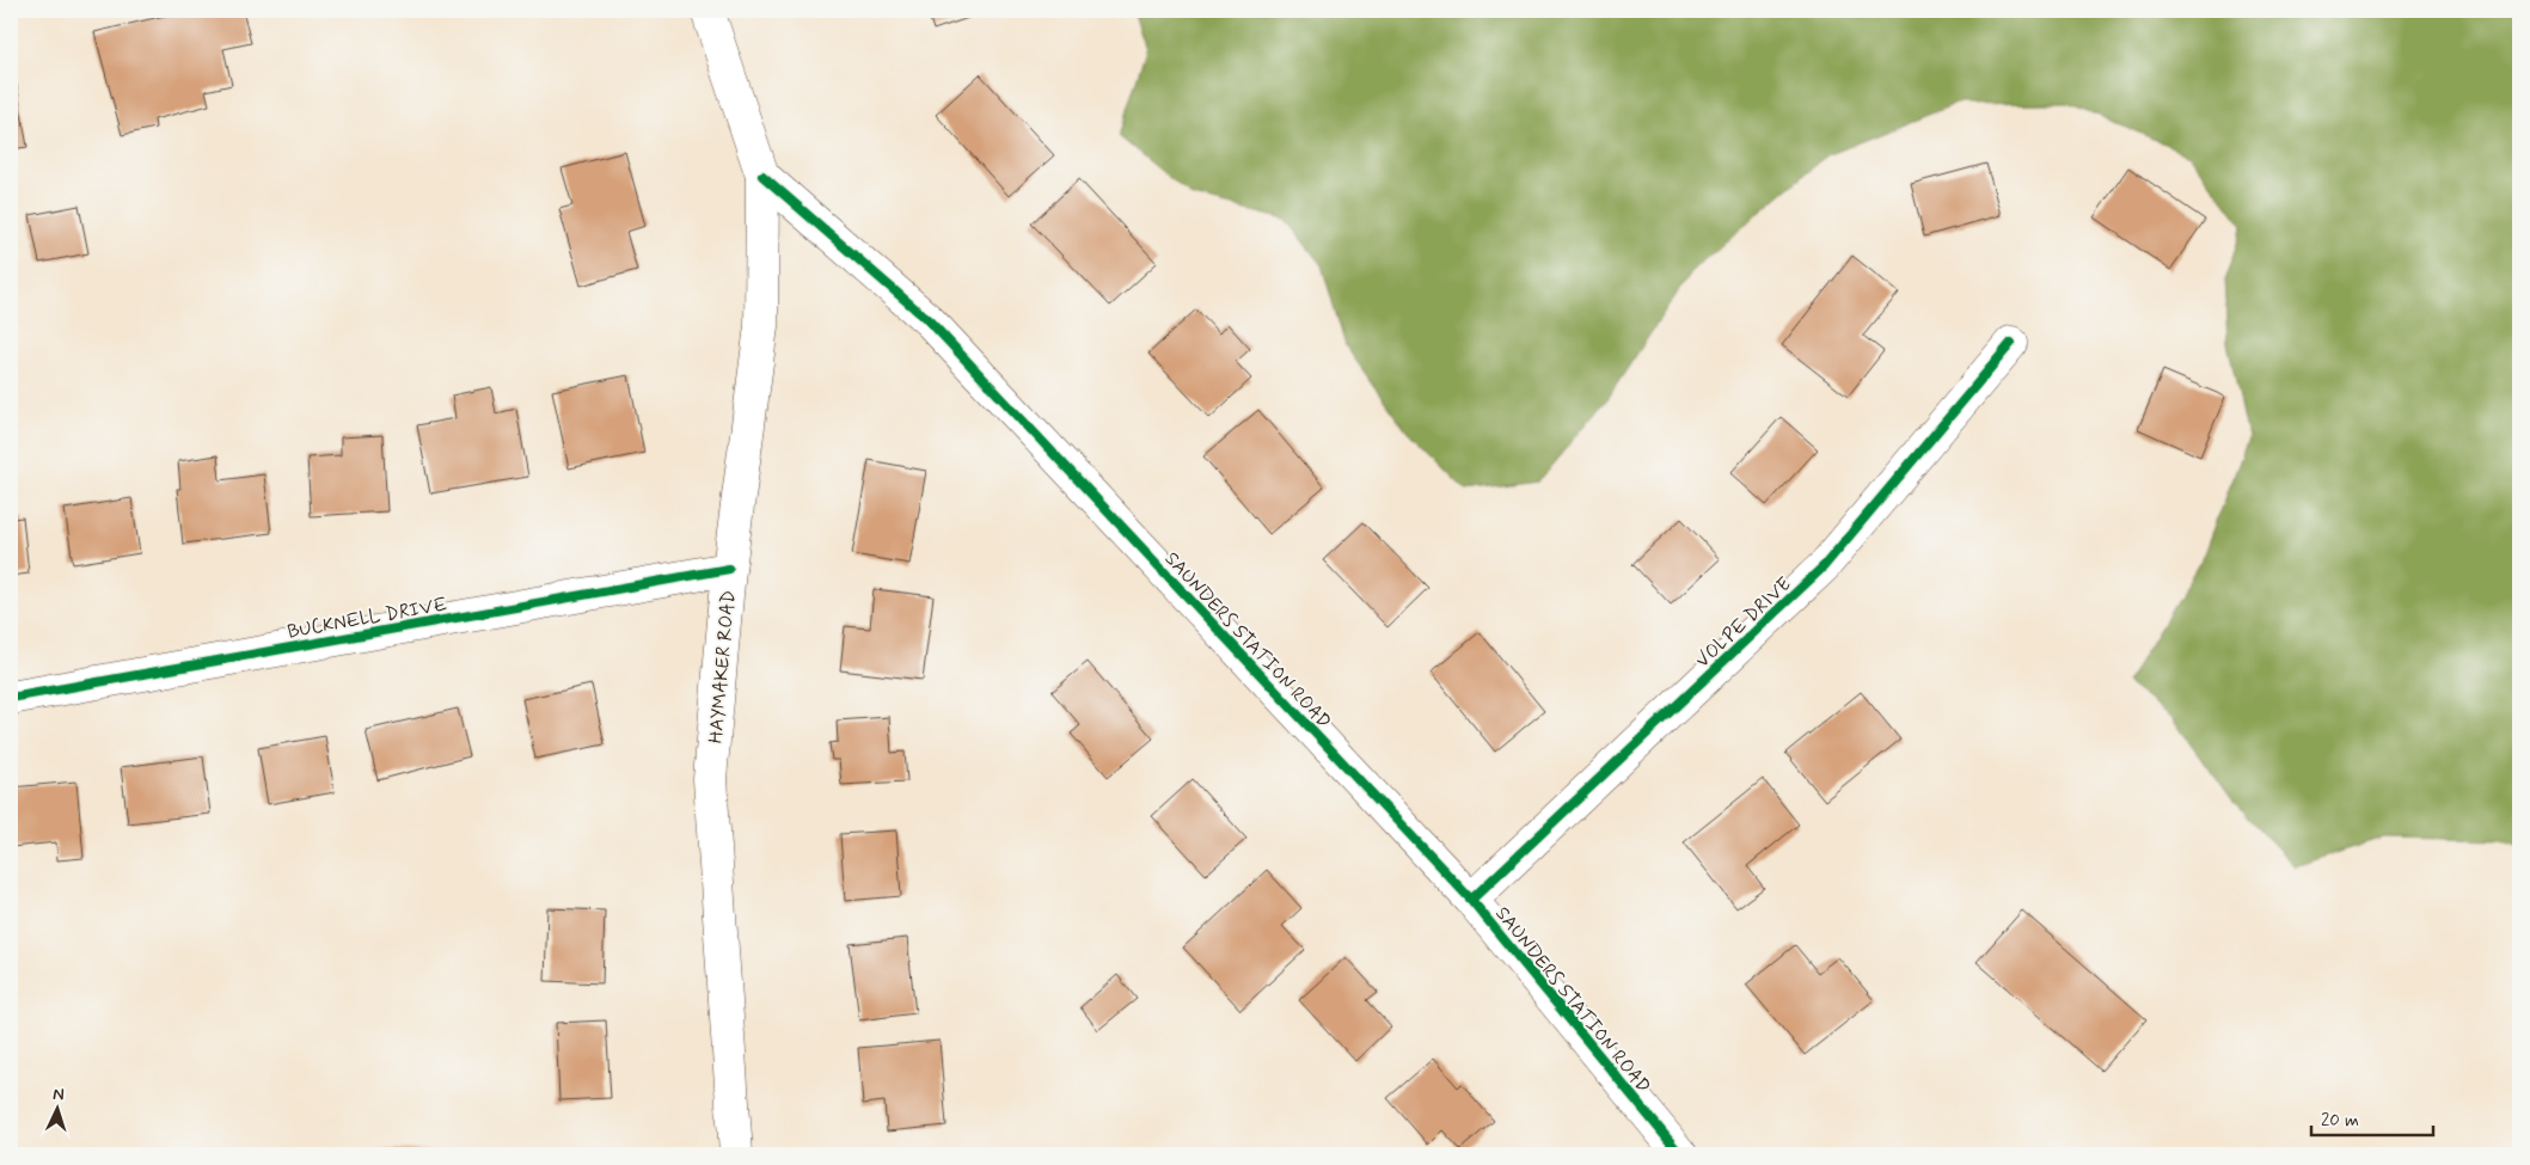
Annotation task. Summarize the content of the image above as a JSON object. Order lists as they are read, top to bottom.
{
  "streets": {
    "street": [
      "BUCKNELL DRIVE",
      "VOLPE DRIVE",
      "SAUNDERS STATION ROAD",
      "HAYMAKER ROAD"
    ]
  },
  "crossings": [
    ["BUCKNELL DRIVE", "HAYMAKER ROAD"],
    ["VOLPE DRIVE", "SAUNDERS STATION ROAD"],
    ["SAUNDERS STATION ROAD", "HAYMAKER ROAD"]
  ],
  "scale_bar": "20 m",
  "north": "top"
}
